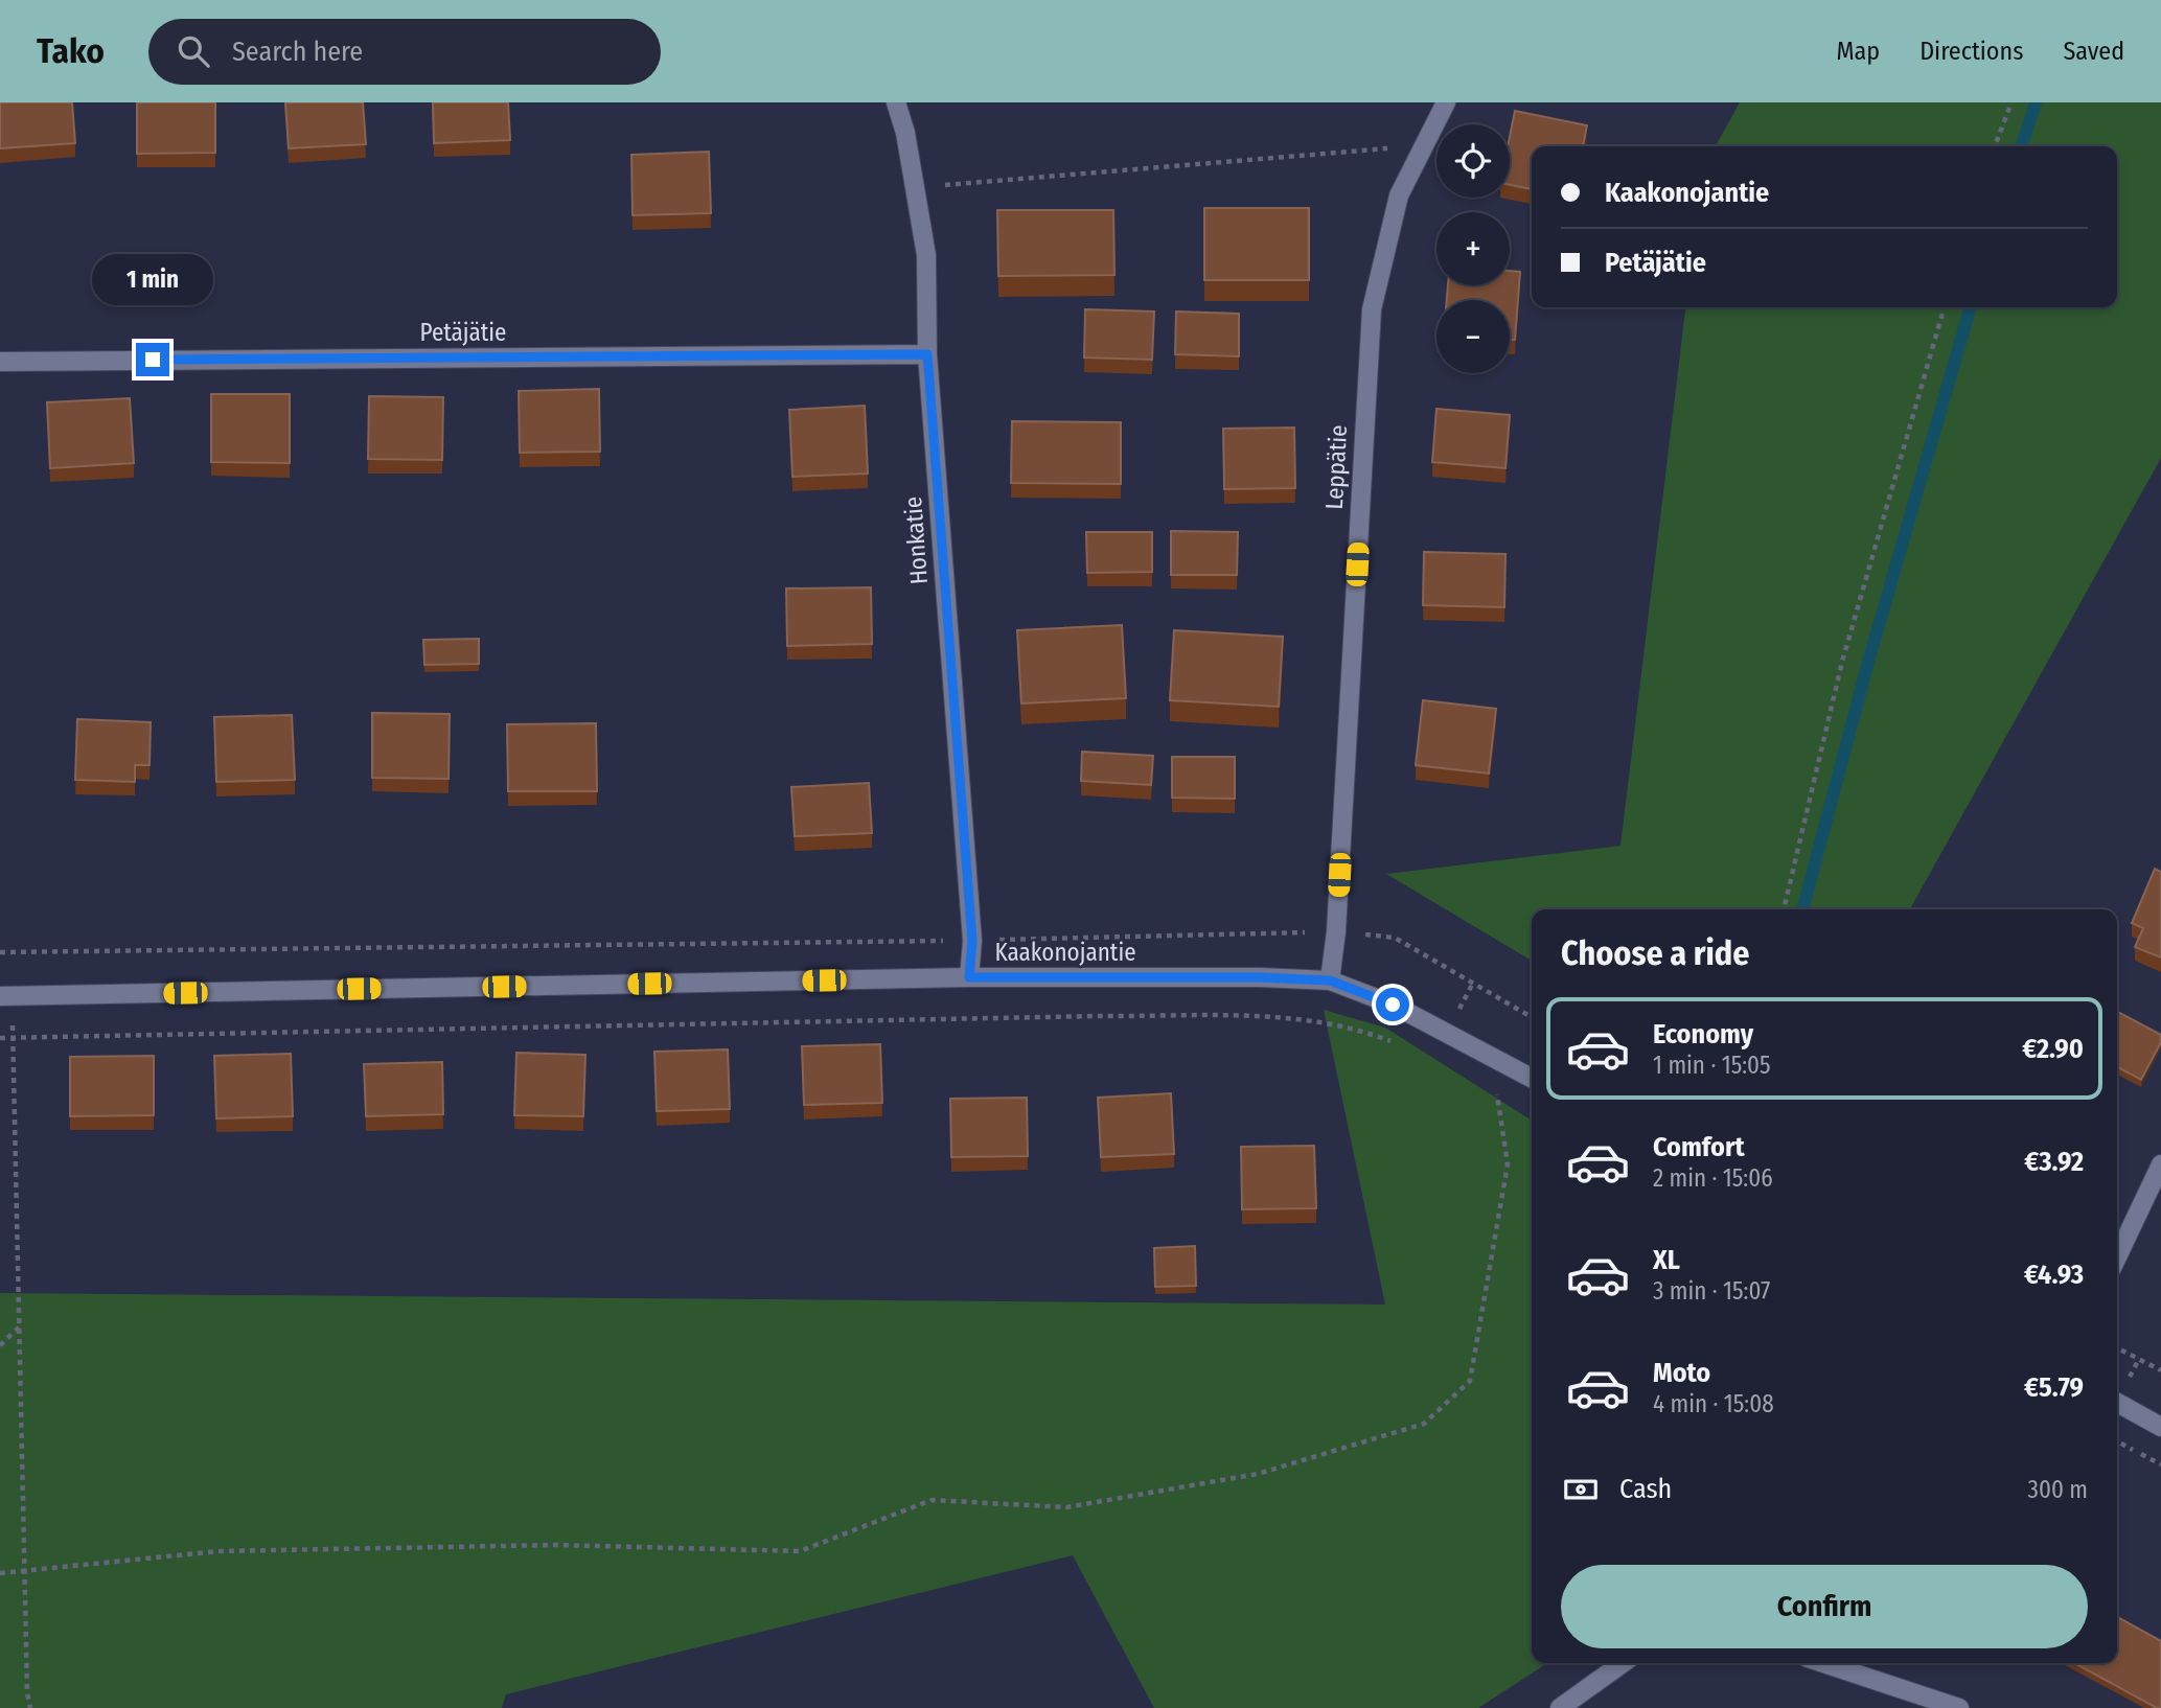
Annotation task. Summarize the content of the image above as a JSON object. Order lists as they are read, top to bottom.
{
  "streets": {
    "street": [
      "Petäjätie",
      "Leppätie",
      "Honkatie",
      "Kaakonojantie"
    ]
  },
  "crossings": [
    ["Petäjätie", "Honkatie"],
    ["Leppätie", "Kaakonojantie"],
    ["Honkatie", "Kaakonojantie"]
  ],
  "page": {
    "header": "Tako",
    "search": "Search here",
    "nav": ["Map", "Directions", "Saved"],
    "map_buttons": ["+", "−"],
    "banner": ["Kaakonojantie", "Petäjätie"],
    "bubble": "1 min",
    "heading": "Choose a ride",
    "list": [
      {
        "name": "Economy",
        "note": "1 min · 15:05",
        "value": "€2.90"
      },
      {
        "name": "Comfort",
        "note": "2 min · 15:06",
        "value": "€3.92"
      },
      {
        "name": "XL",
        "note": "3 min · 15:07",
        "value": "€4.93"
      },
      {
        "name": "Moto",
        "note": "4 min · 15:08",
        "value": "€5.79"
      }
    ],
    "pay": ["Cash", "300 m"],
    "buttons": "Confirm"
  }
}
